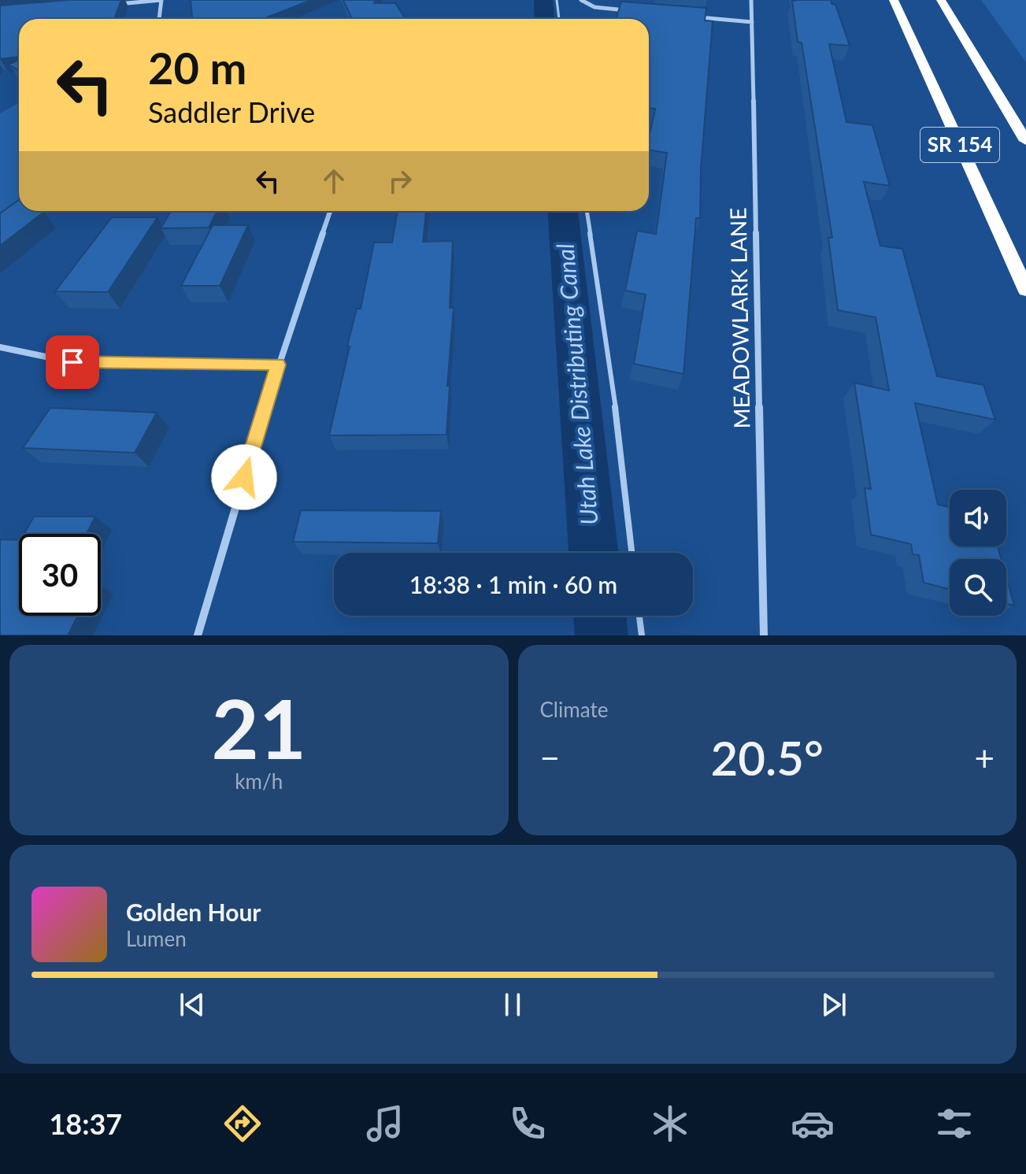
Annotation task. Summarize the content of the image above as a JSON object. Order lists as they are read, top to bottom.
{
  "streets": {
    "highway": ["SR 154"],
    "street": ["MEADOWLARK LANE"]
  },
  "water": ["Utah Lake Distributing Canal"],
  "page": {
    "turn": ["20 m", "Saddler Drive"],
    "limit": "30",
    "trip": "18:38 · 1 min · 60 m",
    "tile": [
      ["21", "km/h"],
      "Climate"
    ],
    "heat": ["−", "20.5°", "+"],
    "song": ["Golden Hour", "Lumen"],
    "tabs": "18:37"
  }
}
